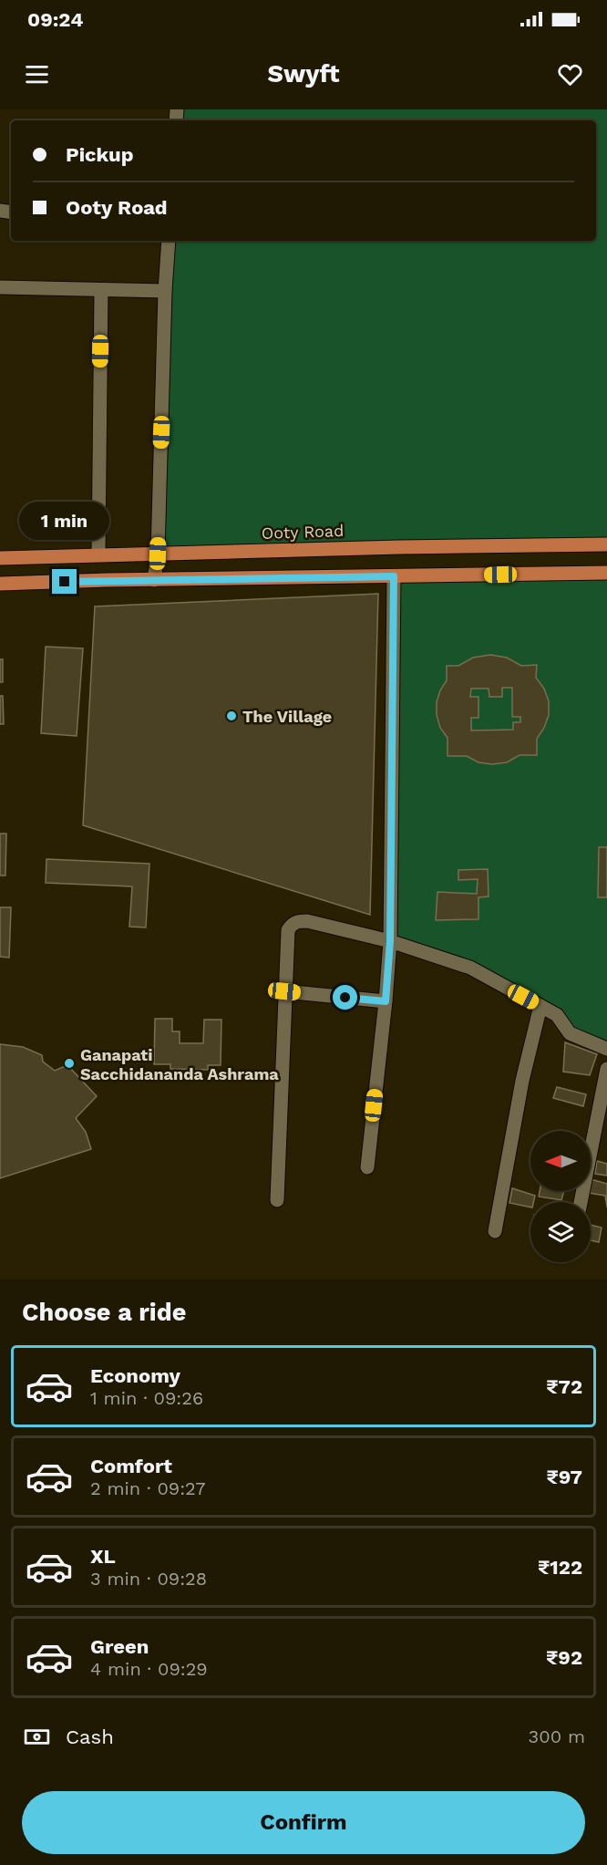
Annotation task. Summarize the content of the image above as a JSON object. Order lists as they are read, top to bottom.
{
  "streets": {
    "main road": ["Ooty Road"]
  },
  "places": ["The Village", "Ganapati Sacchidananda Ashrama"],
  "north": "left",
  "page": {
    "status": "09:24",
    "header": "Swyft",
    "banner": ["Pickup", "Ooty Road"],
    "bubble": "1 min",
    "heading": "Choose a ride",
    "list": [
      {
        "name": "Economy",
        "note": "1 min · 09:26",
        "value": "₹72"
      },
      {
        "name": "Comfort",
        "note": "2 min · 09:27",
        "value": "₹97"
      },
      {
        "name": "XL",
        "note": "3 min · 09:28",
        "value": "₹122"
      },
      {
        "name": "Green",
        "note": "4 min · 09:29",
        "value": "₹92"
      }
    ],
    "pay": ["Cash", "300 m"],
    "buttons": "Confirm"
  }
}
